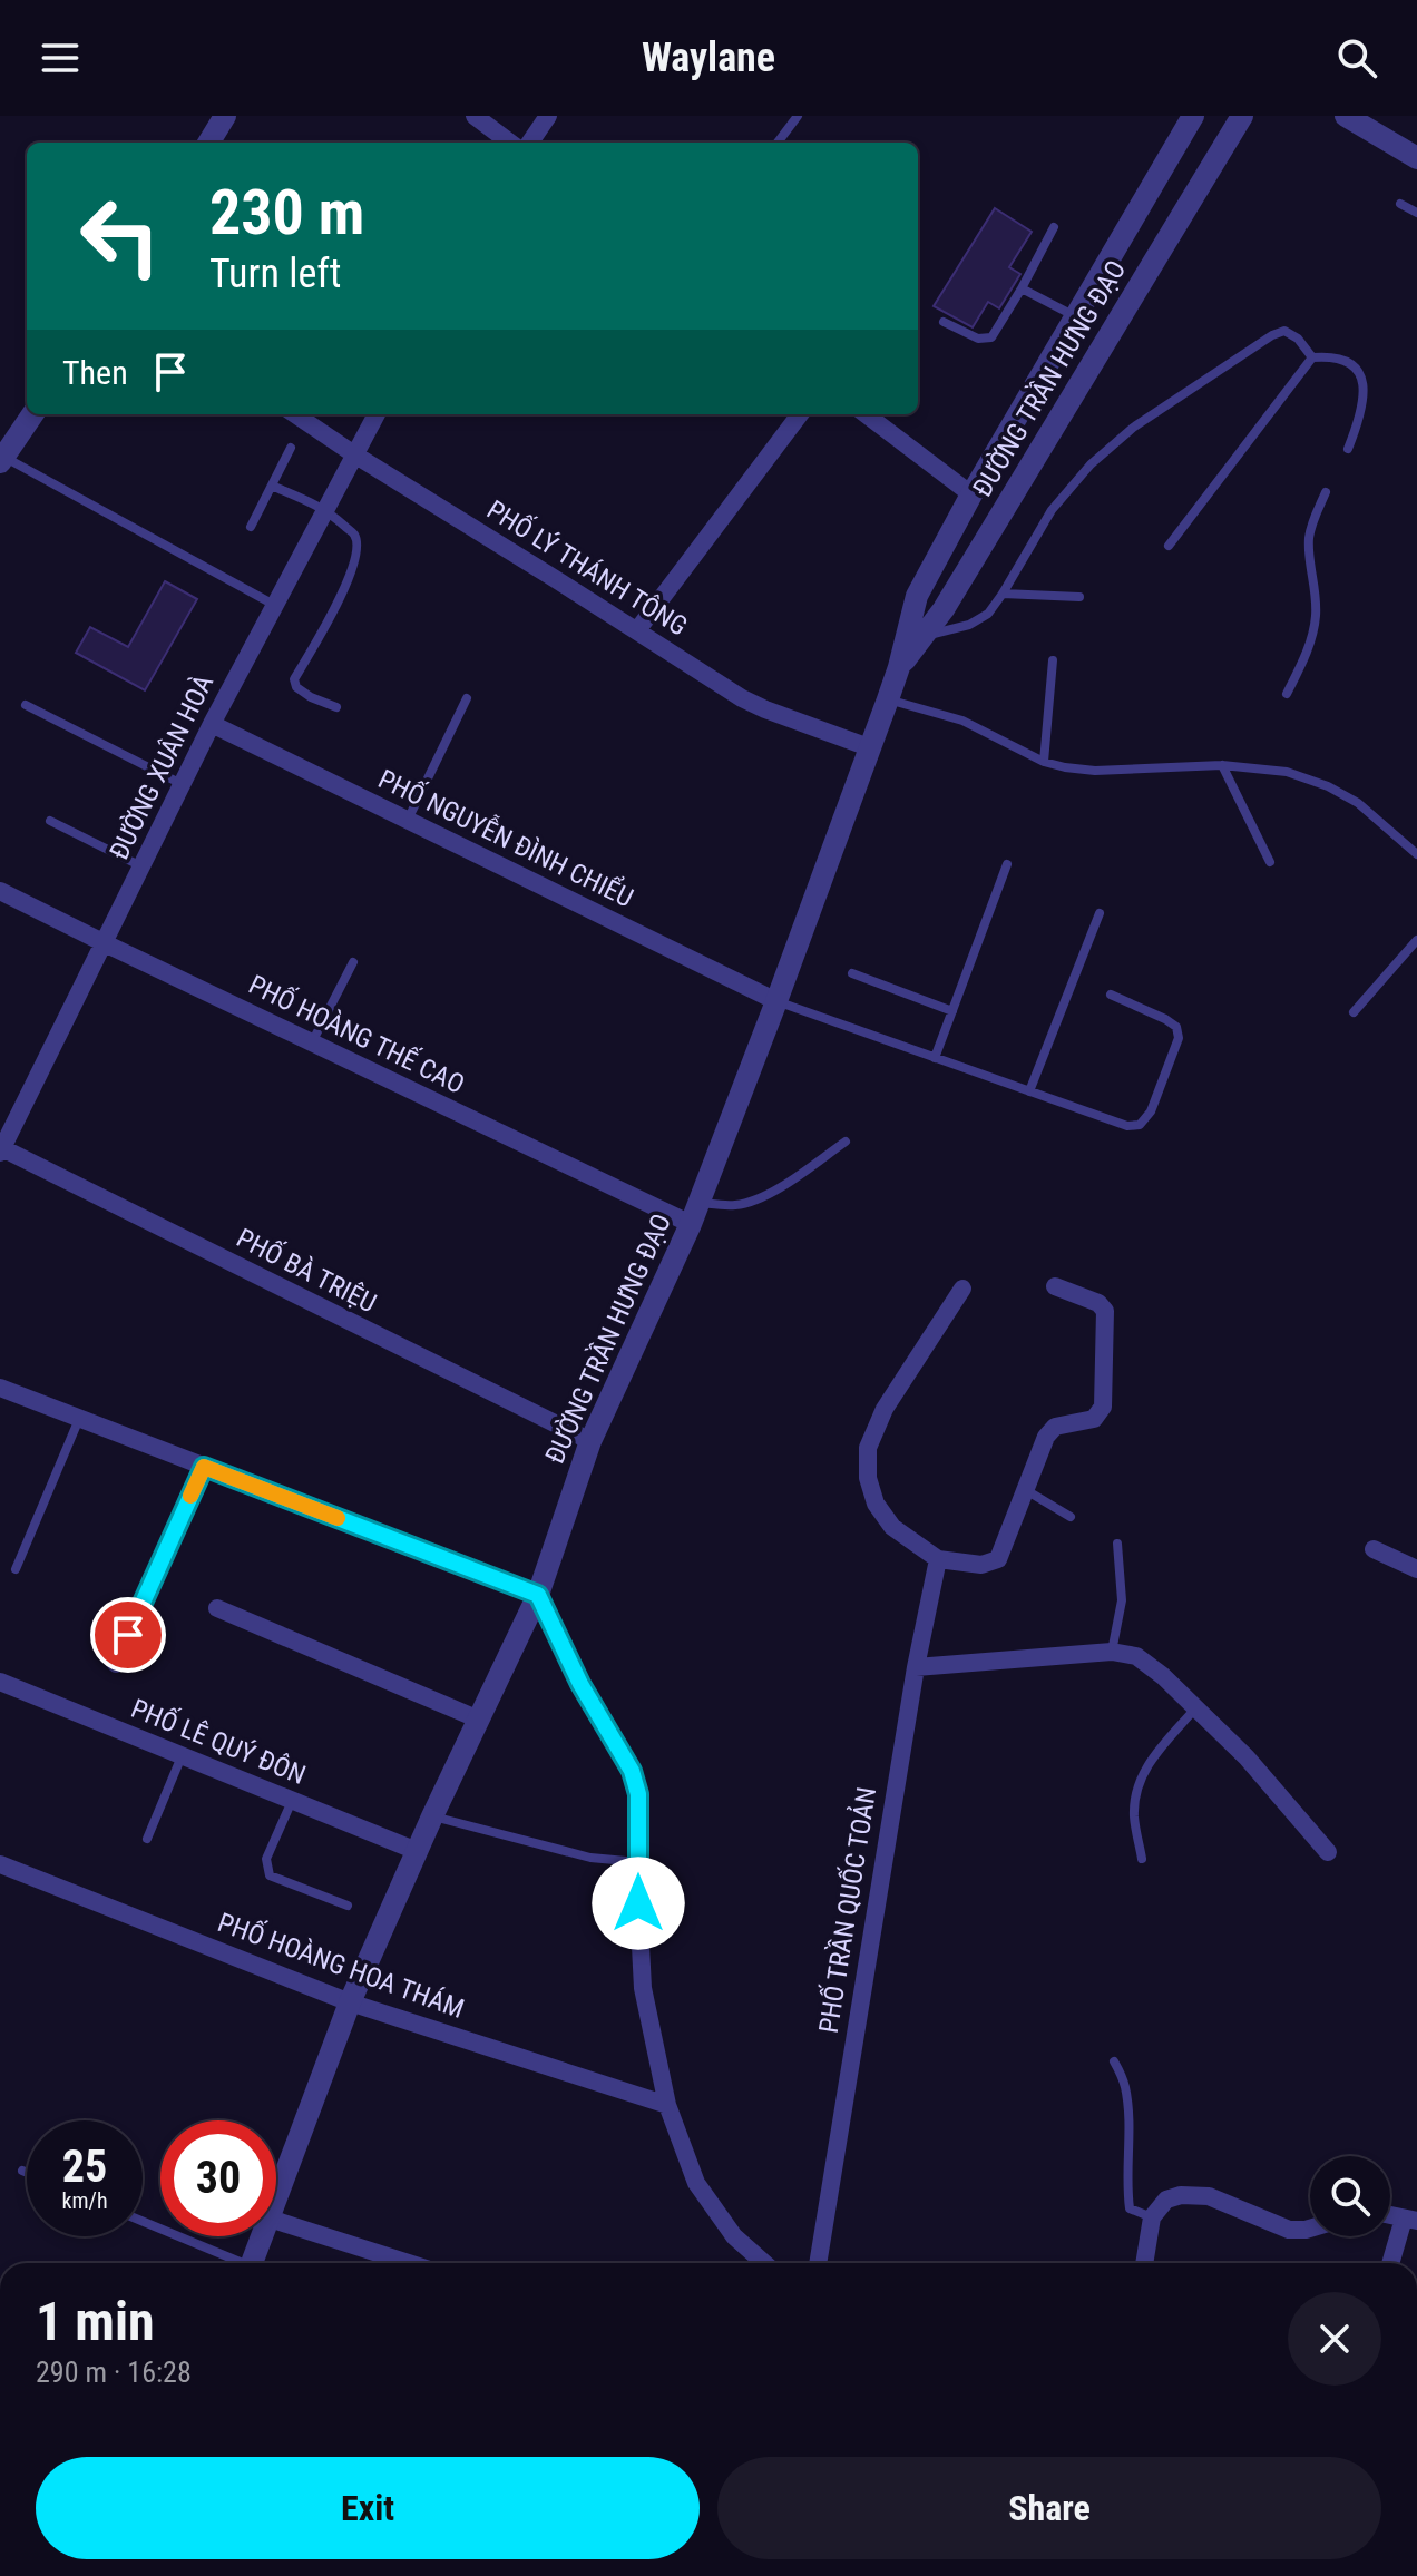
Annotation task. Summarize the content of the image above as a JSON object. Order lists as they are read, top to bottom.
{
  "streets": {
    "street": [
      "ĐƯỜNG TRẦN HƯNG ĐẠO",
      "PHỐ LÝ THÁNH TÔNG",
      "ĐƯỜNG XUÂN HOÀ",
      "PHỐ NGUYỄN ĐÌNH CHIỂU",
      "PHỐ HOÀNG THẾ CAO",
      "PHỐ BÀ TRIỆU",
      "PHỐ LÊ QUÝ ĐÔN",
      "PHỐ TRẦN QUỐC TOẢN",
      "PHỐ HOÀNG HOA THÁM"
    ]
  },
  "crossings": [
    ["ĐƯỜNG TRẦN HƯNG ĐẠO", "PHỐ LÝ THÁNH TÔNG"],
    ["ĐƯỜNG TRẦN HƯNG ĐẠO", "PHỐ NGUYỄN ĐÌNH CHIỂU"],
    ["ĐƯỜNG TRẦN HƯNG ĐẠO", "PHỐ HOÀNG THẾ CAO"],
    ["ĐƯỜNG TRẦN HƯNG ĐẠO", "PHỐ BÀ TRIỆU"],
    ["ĐƯỜNG TRẦN HƯNG ĐẠO", "PHỐ LÊ QUÝ ĐÔN"],
    ["ĐƯỜNG TRẦN HƯNG ĐẠO", "PHỐ HOÀNG HOA THÁM"],
    ["PHỐ LÝ THÁNH TÔNG", "ĐƯỜNG XUÂN HOÀ"],
    ["ĐƯỜNG XUÂN HOÀ", "PHỐ NGUYỄN ĐÌNH CHIỂU"],
    ["ĐƯỜNG XUÂN HOÀ", "PHỐ HOÀNG THẾ CAO"],
    ["ĐƯỜNG XUÂN HOÀ", "PHỐ BÀ TRIỆU"]
  ],
  "page": {
    "header": "Waylane",
    "turn": ["230 m", "Turn left"],
    "then": "Then",
    "speed": "25 km/h",
    "limit": "30",
    "heading": ["1 min", "290 m · 16:28"],
    "buttons": ["Exit", "Share"]
  }
}
